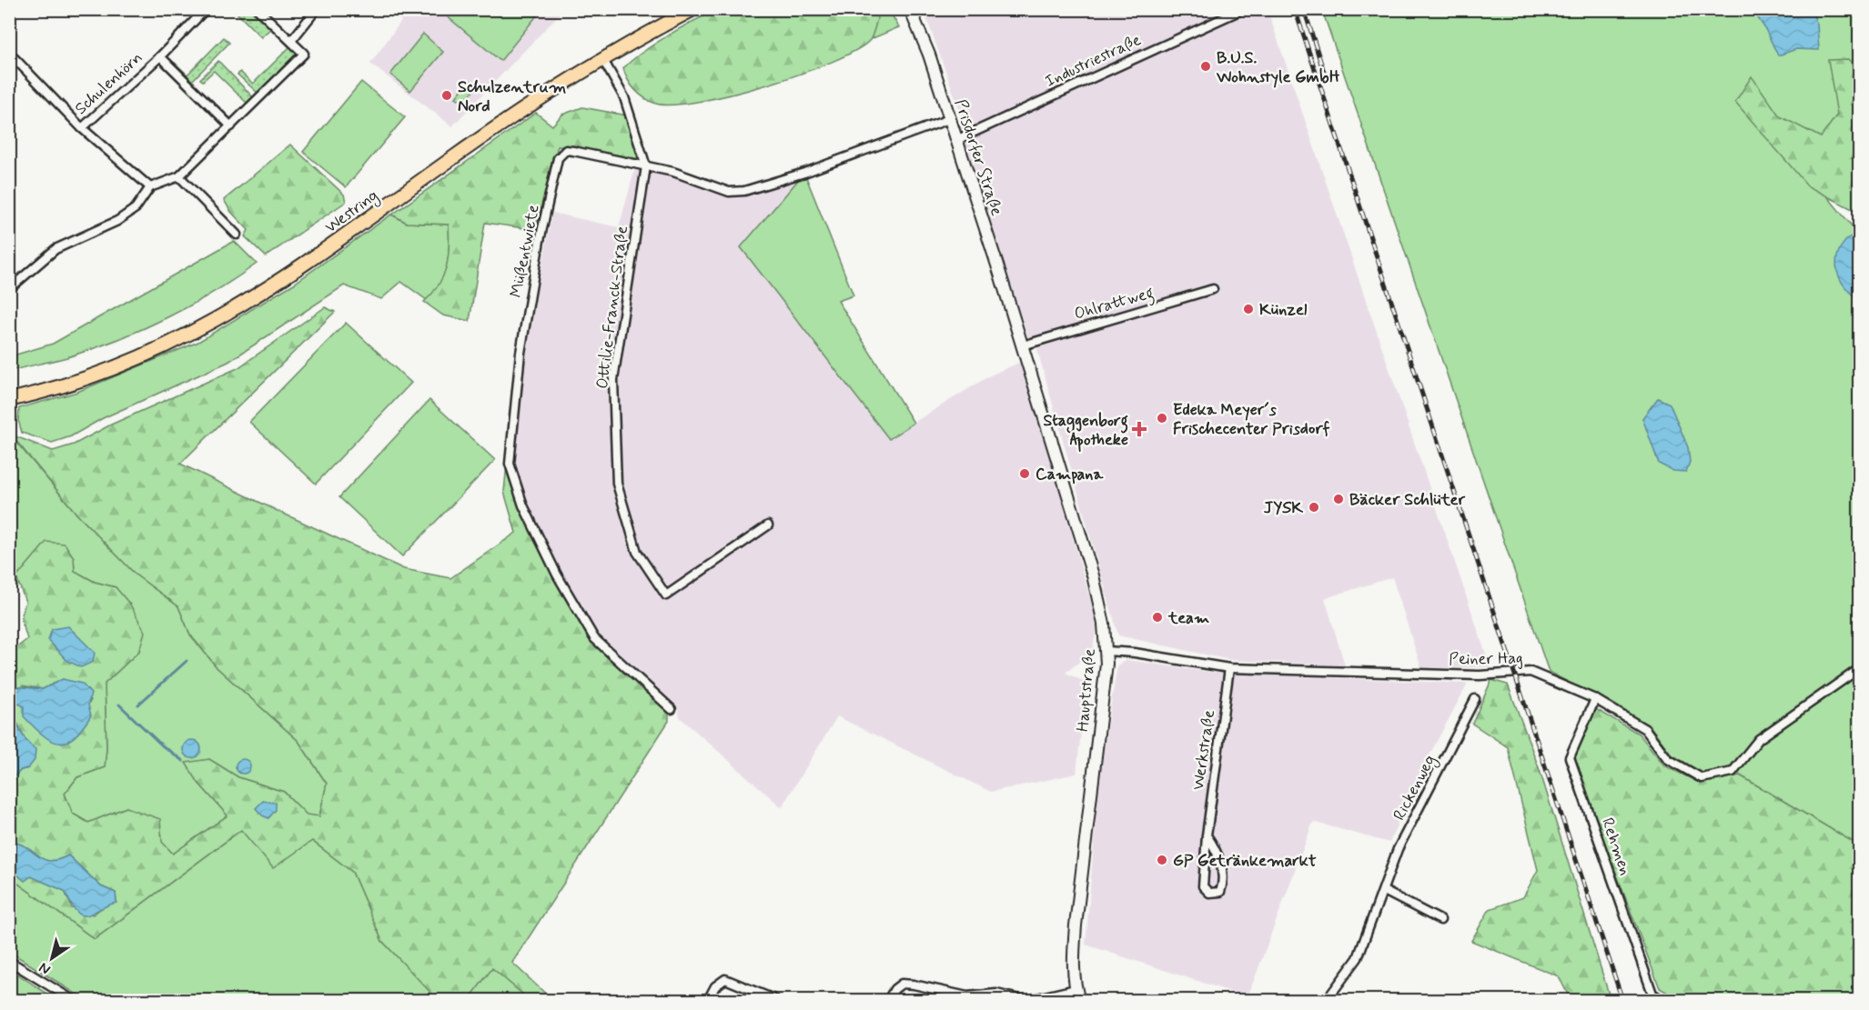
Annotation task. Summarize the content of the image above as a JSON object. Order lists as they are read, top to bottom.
{
  "streets": {
    "main road": ["Prisdorfer Straße", "Westring", "Hauptstraße"],
    "street": [
      "Industriestraße",
      "Schulenhörn",
      "Müßentwiete",
      "Ohlrattweg",
      "Ottilie-Franck-Straße",
      "Peiner Hag",
      "Werkstraße",
      "Rickenweg",
      "Rehmen"
    ]
  },
  "crossings": [
    ["Industriestraße", "Prisdorfer Straße"],
    ["Prisdorfer Straße", "Müßentwiete"],
    ["Prisdorfer Straße", "Hauptstraße"],
    ["Westring", "Ottilie-Franck-Straße"],
    ["Müßentwiete", "Ottilie-Franck-Straße"],
    ["Ohlrattweg", "Hauptstraße"],
    ["Peiner Hag", "Hauptstraße"],
    ["Peiner Hag", "Werkstraße"],
    ["Peiner Hag", "Rehmen"]
  ],
  "places": {
    "other": [
      "B.U.S. Wohnstyle GmbH",
      "Schulzentrum Nord",
      "Künzel",
      "Edeka Meyer´s Frischecenter Prisdorf",
      "Campana",
      "Bäcker Schlüter",
      "JYSK",
      "team",
      "GP Getränkemarkt"
    ],
    "health": ["Staggenborg Apotheke"]
  },
  "north": "bottom left"
}
